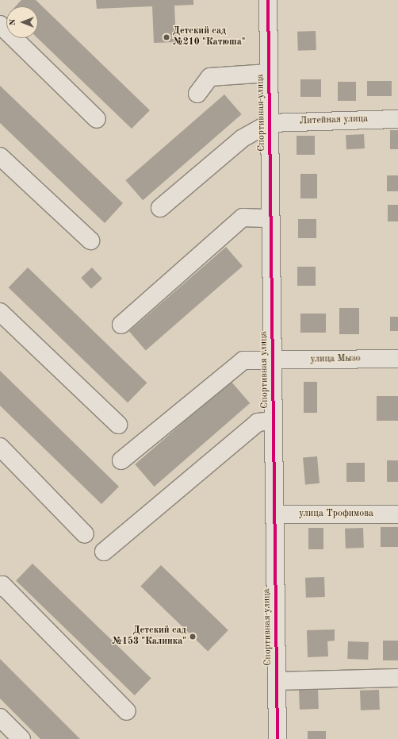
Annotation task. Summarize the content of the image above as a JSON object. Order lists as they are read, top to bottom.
{
  "streets": {
    "street": [
      "Спортивная улица",
      "Литейная улица",
      "улица Мызо",
      "улица Трофимова"
    ]
  },
  "crossings": [
    ["Спортивная улица", "Литейная улица"],
    ["Спортивная улица", "улица Мызо"],
    ["Спортивная улица", "улица Трофимова"]
  ],
  "places": ["Детский сад №210 \"Катюша\"", "Детский сад №153 \"Калинка\""],
  "north": "left"
}
